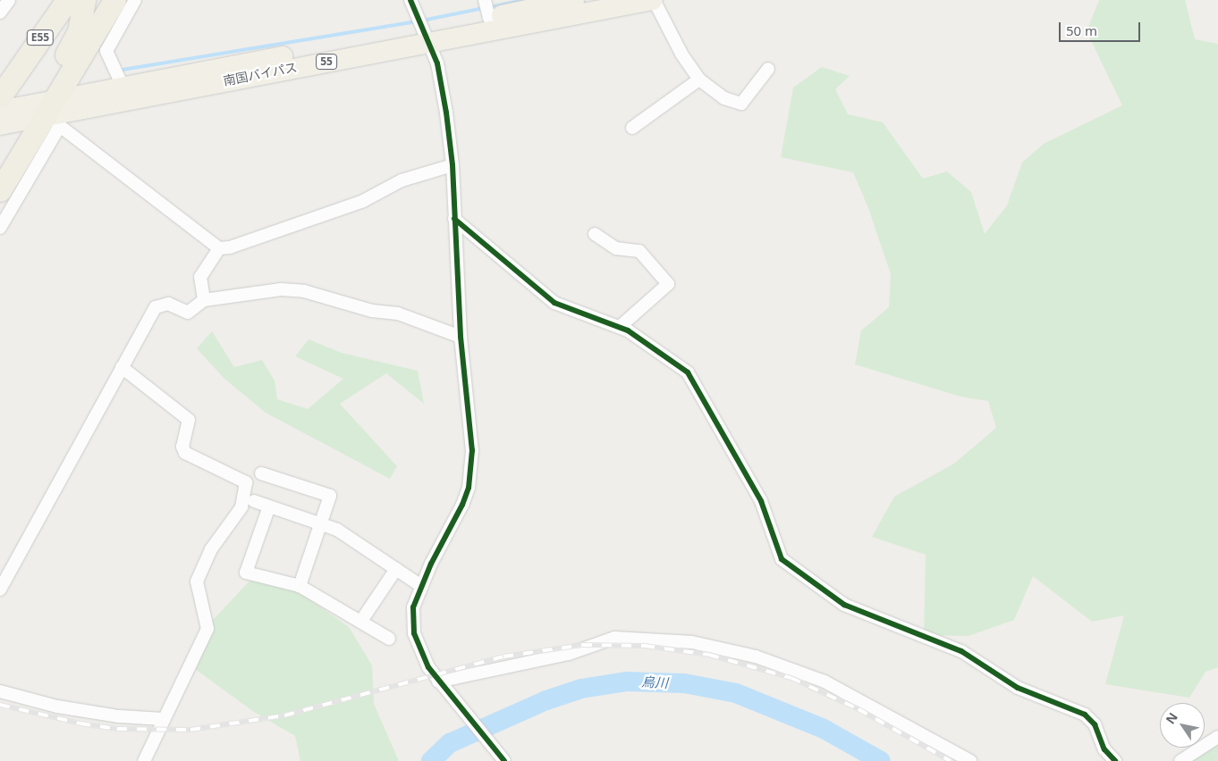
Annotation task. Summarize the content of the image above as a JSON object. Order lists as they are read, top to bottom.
{
  "streets": {
    "highway": ["E55", "55", "南国バイパス"]
  },
  "water": ["烏川"],
  "scale_bar": "50 m",
  "north": "top left"
}
